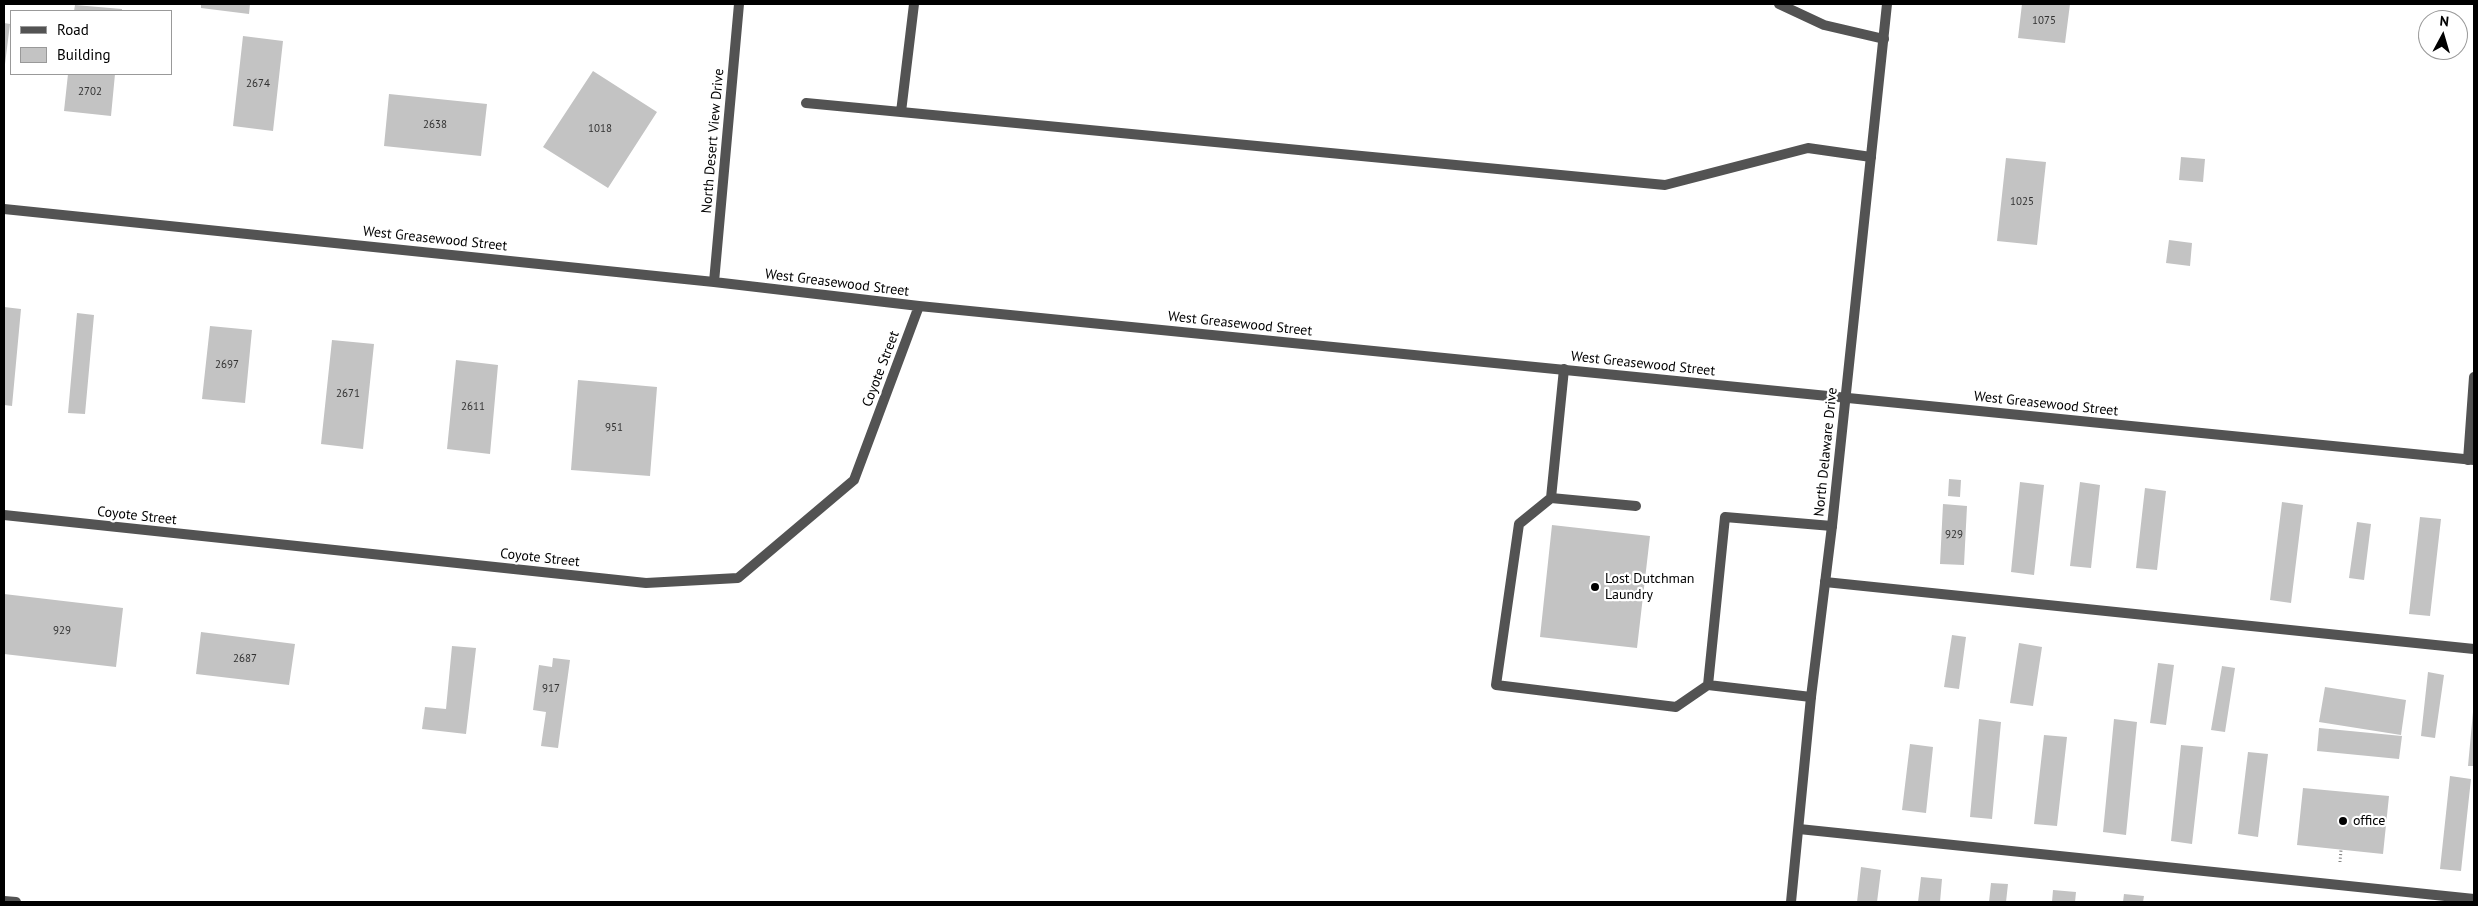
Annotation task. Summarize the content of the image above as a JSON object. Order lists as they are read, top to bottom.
{
  "streets": {
    "street": [
      "North Desert View Drive",
      "West Greasewood Street",
      "Coyote Street",
      "North Delaware Drive"
    ]
  },
  "crossings": [
    ["North Desert View Drive", "West Greasewood Street"],
    ["West Greasewood Street", "Coyote Street"],
    ["West Greasewood Street", "North Delaware Drive"]
  ],
  "places": ["Lost Dutchman Laundry", "office"],
  "house_numbers": [
    "1075",
    "2674",
    "2702",
    "2638",
    "1018",
    "1025",
    "2697",
    "2671",
    "2611",
    "951",
    "929",
    "929",
    "2687",
    "917"
  ],
  "legend": ["Road", "Building"],
  "north": "top"
}
